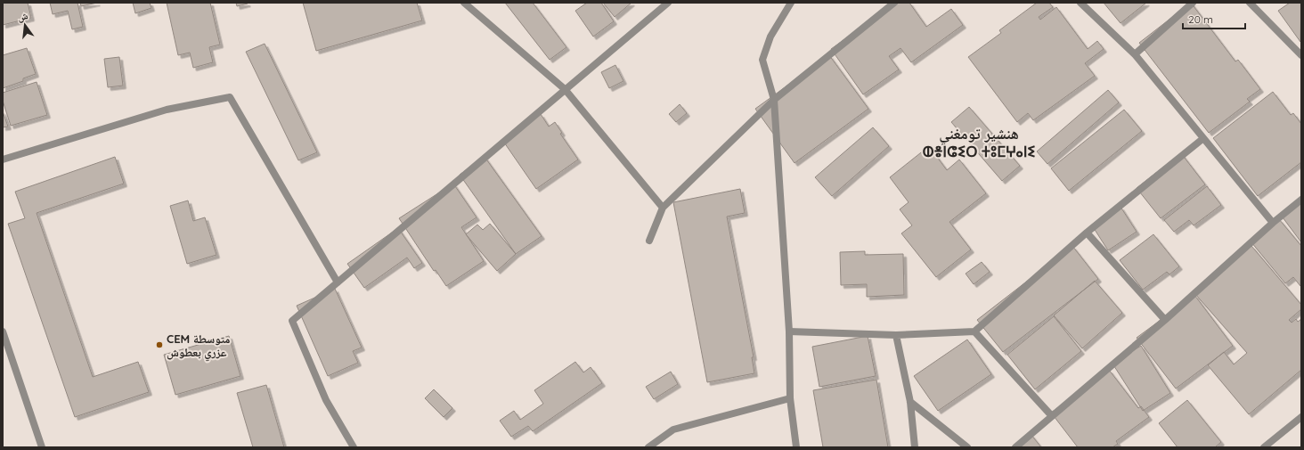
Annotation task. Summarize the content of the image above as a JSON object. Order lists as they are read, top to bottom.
{
  "districts": ["هنشير تومغني ⵀⴻⵏⵛⵉⵔ ⵜⵓⵎⵖⴰⵏⵉ"],
  "places": ["CEM متوسطة عزري بعطوش"],
  "scale_bar": "20 m",
  "north": "top"
}
